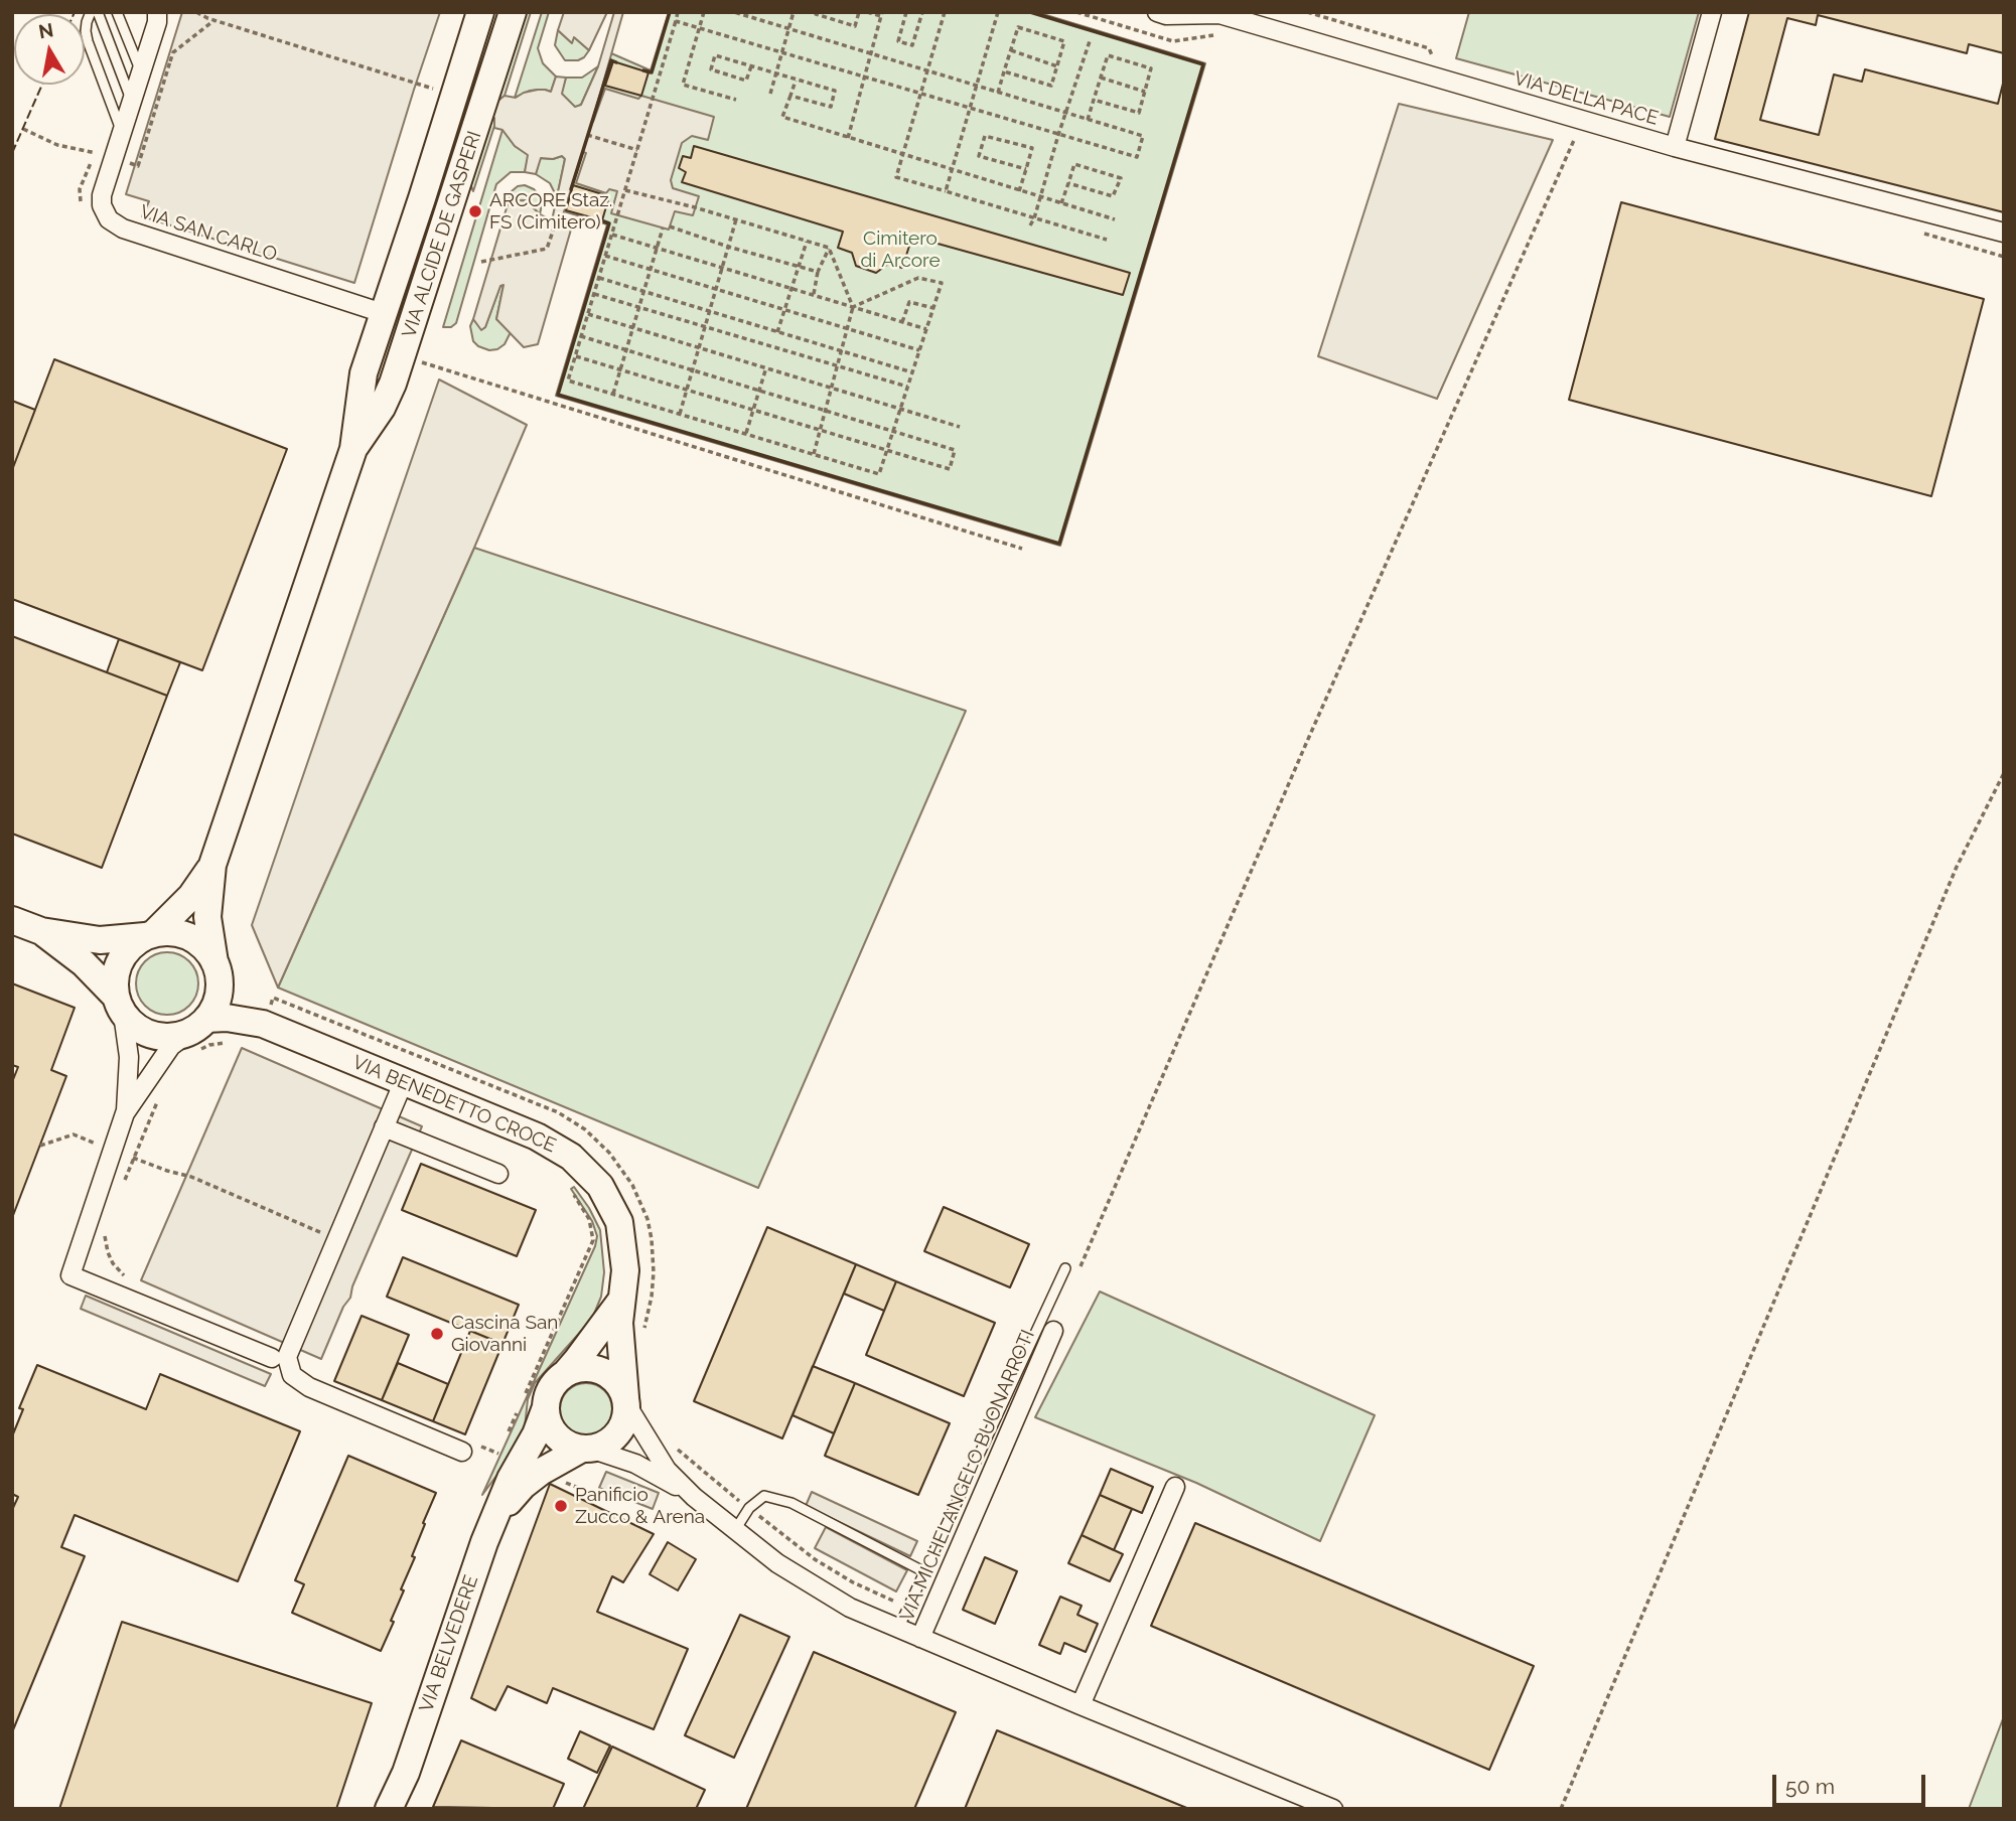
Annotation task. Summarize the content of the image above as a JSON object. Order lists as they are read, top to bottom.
{
  "streets": {
    "street": [
      "VIA DELLA PACE",
      "VIA SAN CARLO",
      "VIA ALCIDE DE GASPERI",
      "VIA BENEDETTO CROCE",
      "VIA MICHELANGELO BUONARROTI",
      "VIA BELVEDERE"
    ]
  },
  "crossings": [
    ["VIA SAN CARLO", "VIA ALCIDE DE GASPERI"],
    ["VIA ALCIDE DE GASPERI", "VIA BENEDETTO CROCE"],
    ["VIA BENEDETTO CROCE", "VIA MICHELANGELO BUONARROTI"],
    ["VIA BENEDETTO CROCE", "VIA BELVEDERE"],
    ["VIA MICHELANGELO BUONARROTI", "VIA BELVEDERE"]
  ],
  "parks": ["Cimitero di Arcore"],
  "places": ["ARCORE Staz. FS (Cimitero)", "Cascina San Giovanni", "Panificio Zucco & Arena"],
  "scale_bar": "50 m",
  "north": "top"
}
